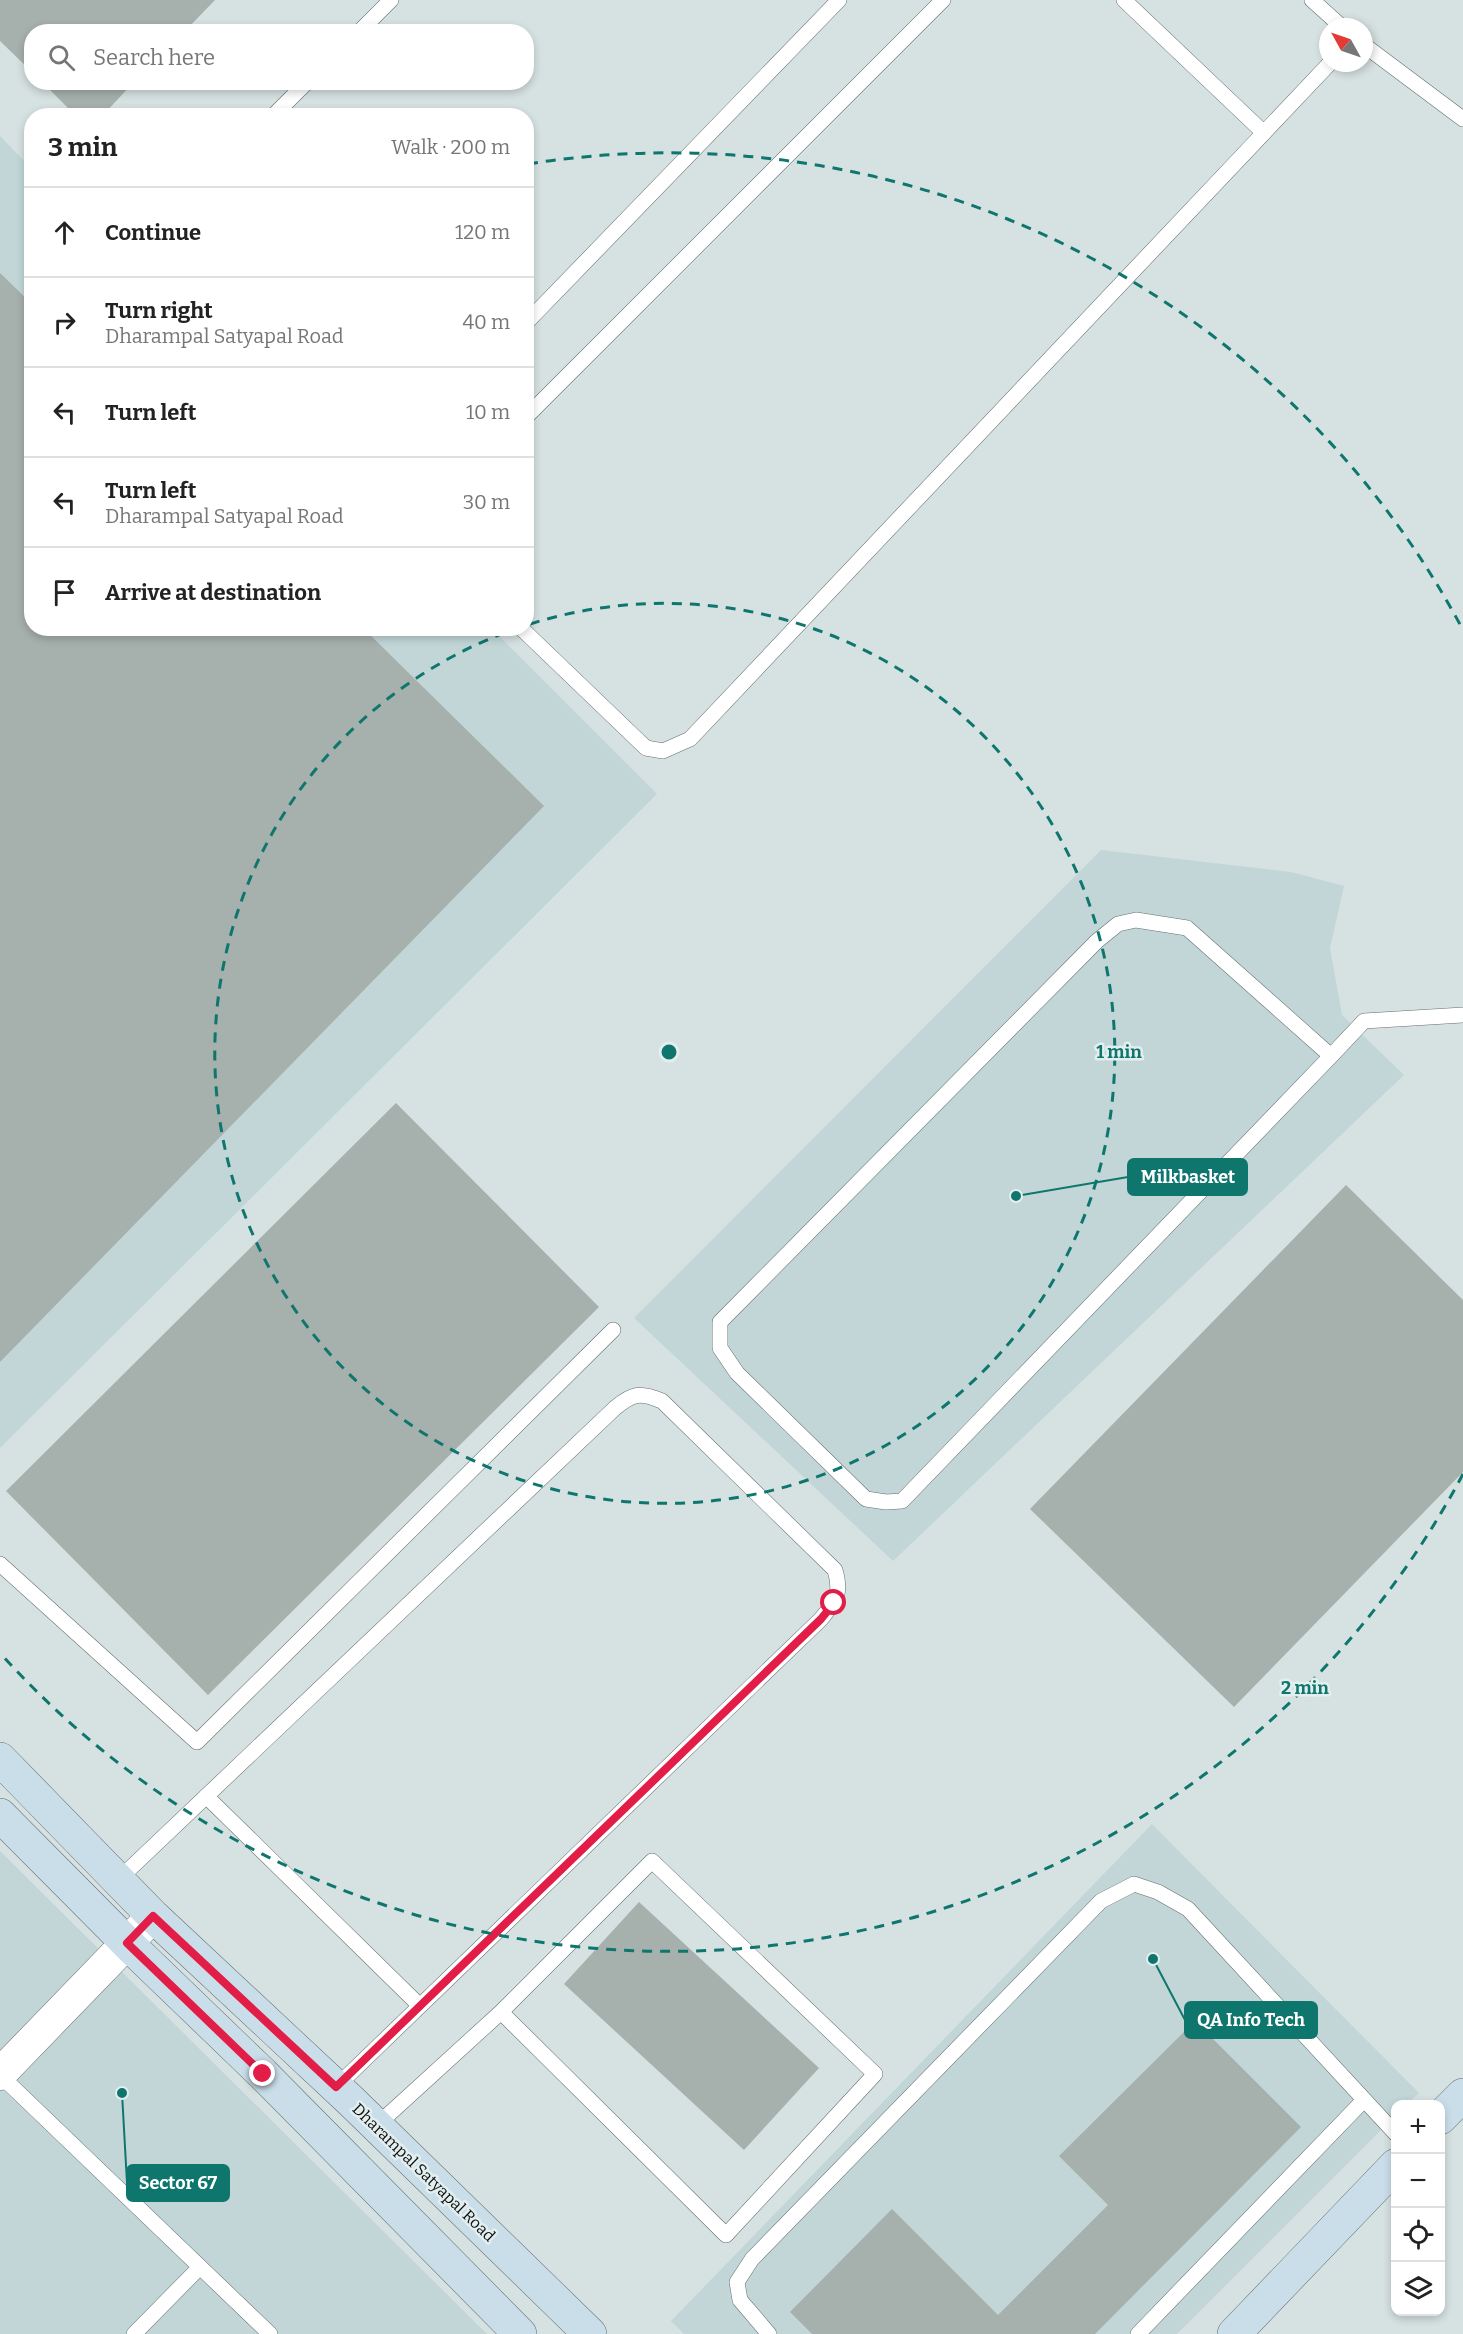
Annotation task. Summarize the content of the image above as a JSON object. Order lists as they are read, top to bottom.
{
  "streets": {
    "street": ["Dharampal Satyapal Road"]
  },
  "places": ["Milkbasket", "QA Info Tech", "Sector 67"],
  "north": "top left",
  "page": {
    "search": "Search here",
    "heading": ["3 min", "Walk · 200 m"],
    "list": [
      ["Continue", "120 m"],
      ["Turn right", "Dharampal Satyapal Road", "40 m"],
      ["Turn left", "10 m"],
      ["Turn left", "Dharampal Satyapal Road", "30 m"],
      "Arrive at destination"
    ],
    "map_buttons": ["+", "−"]
  },
  "rings": ["1 min", "2 min"]
}
